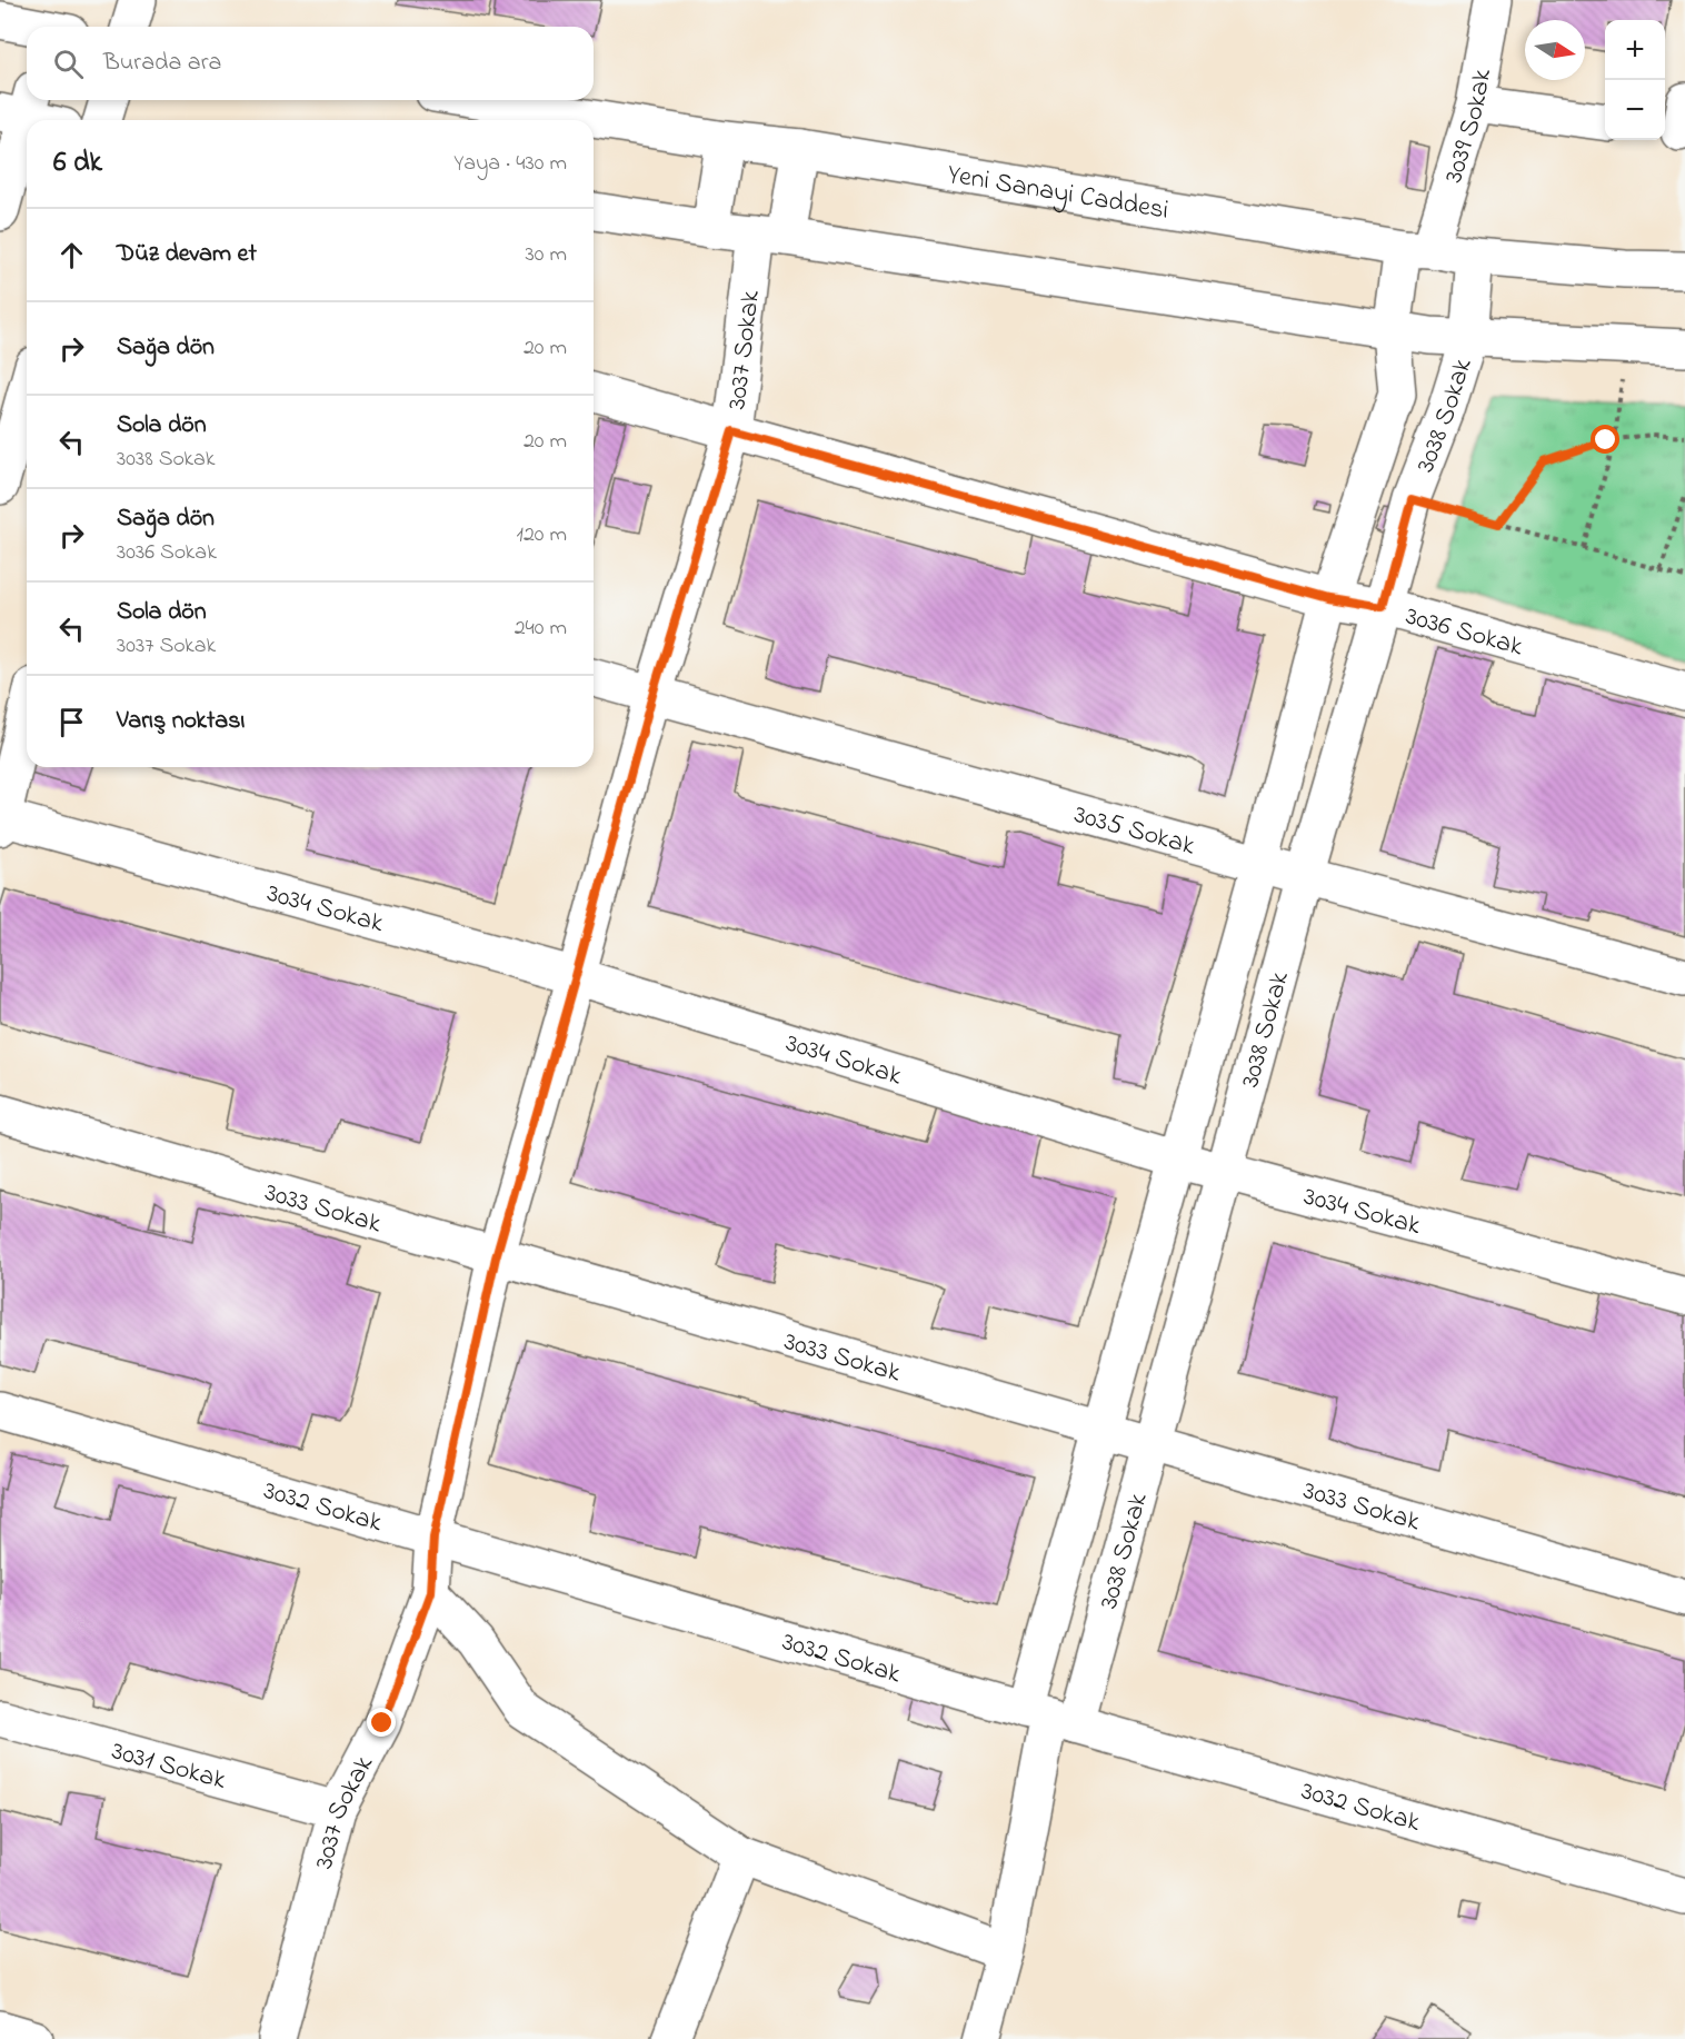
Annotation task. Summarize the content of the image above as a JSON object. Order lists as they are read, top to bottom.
{
  "streets": {
    "main road": [
      "3039 Sokak",
      "Yeni Sanayi Caddesi",
      "3037 Sokak",
      "3038 Sokak",
      "3036 Sokak",
      "3035 Sokak",
      "3034 Sokak",
      "3033 Sokak",
      "3032 Sokak",
      "3031 Sokak"
    ]
  },
  "crossings": [
    ["3039 Sokak", "Yeni Sanayi Caddesi"],
    ["3039 Sokak", "3038 Sokak"],
    ["Yeni Sanayi Caddesi", "3037 Sokak"],
    ["Yeni Sanayi Caddesi", "3038 Sokak"],
    ["3037 Sokak", "3036 Sokak"],
    ["3037 Sokak", "3035 Sokak"],
    ["3037 Sokak", "3034 Sokak"],
    ["3037 Sokak", "3033 Sokak"],
    ["3037 Sokak", "3032 Sokak"],
    ["3037 Sokak", "3031 Sokak"],
    ["3038 Sokak", "3036 Sokak"],
    ["3038 Sokak", "3035 Sokak"],
    ["3038 Sokak", "3034 Sokak"],
    ["3038 Sokak", "3033 Sokak"],
    ["3038 Sokak", "3032 Sokak"]
  ],
  "north": "right",
  "page": {
    "map_buttons": ["+", "−"],
    "search": "Burada ara",
    "heading": ["6 dk", "Yaya · 430 m"],
    "list": [
      ["Düz devam et", "30 m"],
      ["Sağa dön", "20 m"],
      ["Sola dön", "3038 Sokak", "20 m"],
      ["Sağa dön", "3036 Sokak", "120 m"],
      ["Sola dön", "3037 Sokak", "240 m"],
      "Varış noktası"
    ]
  }
}
